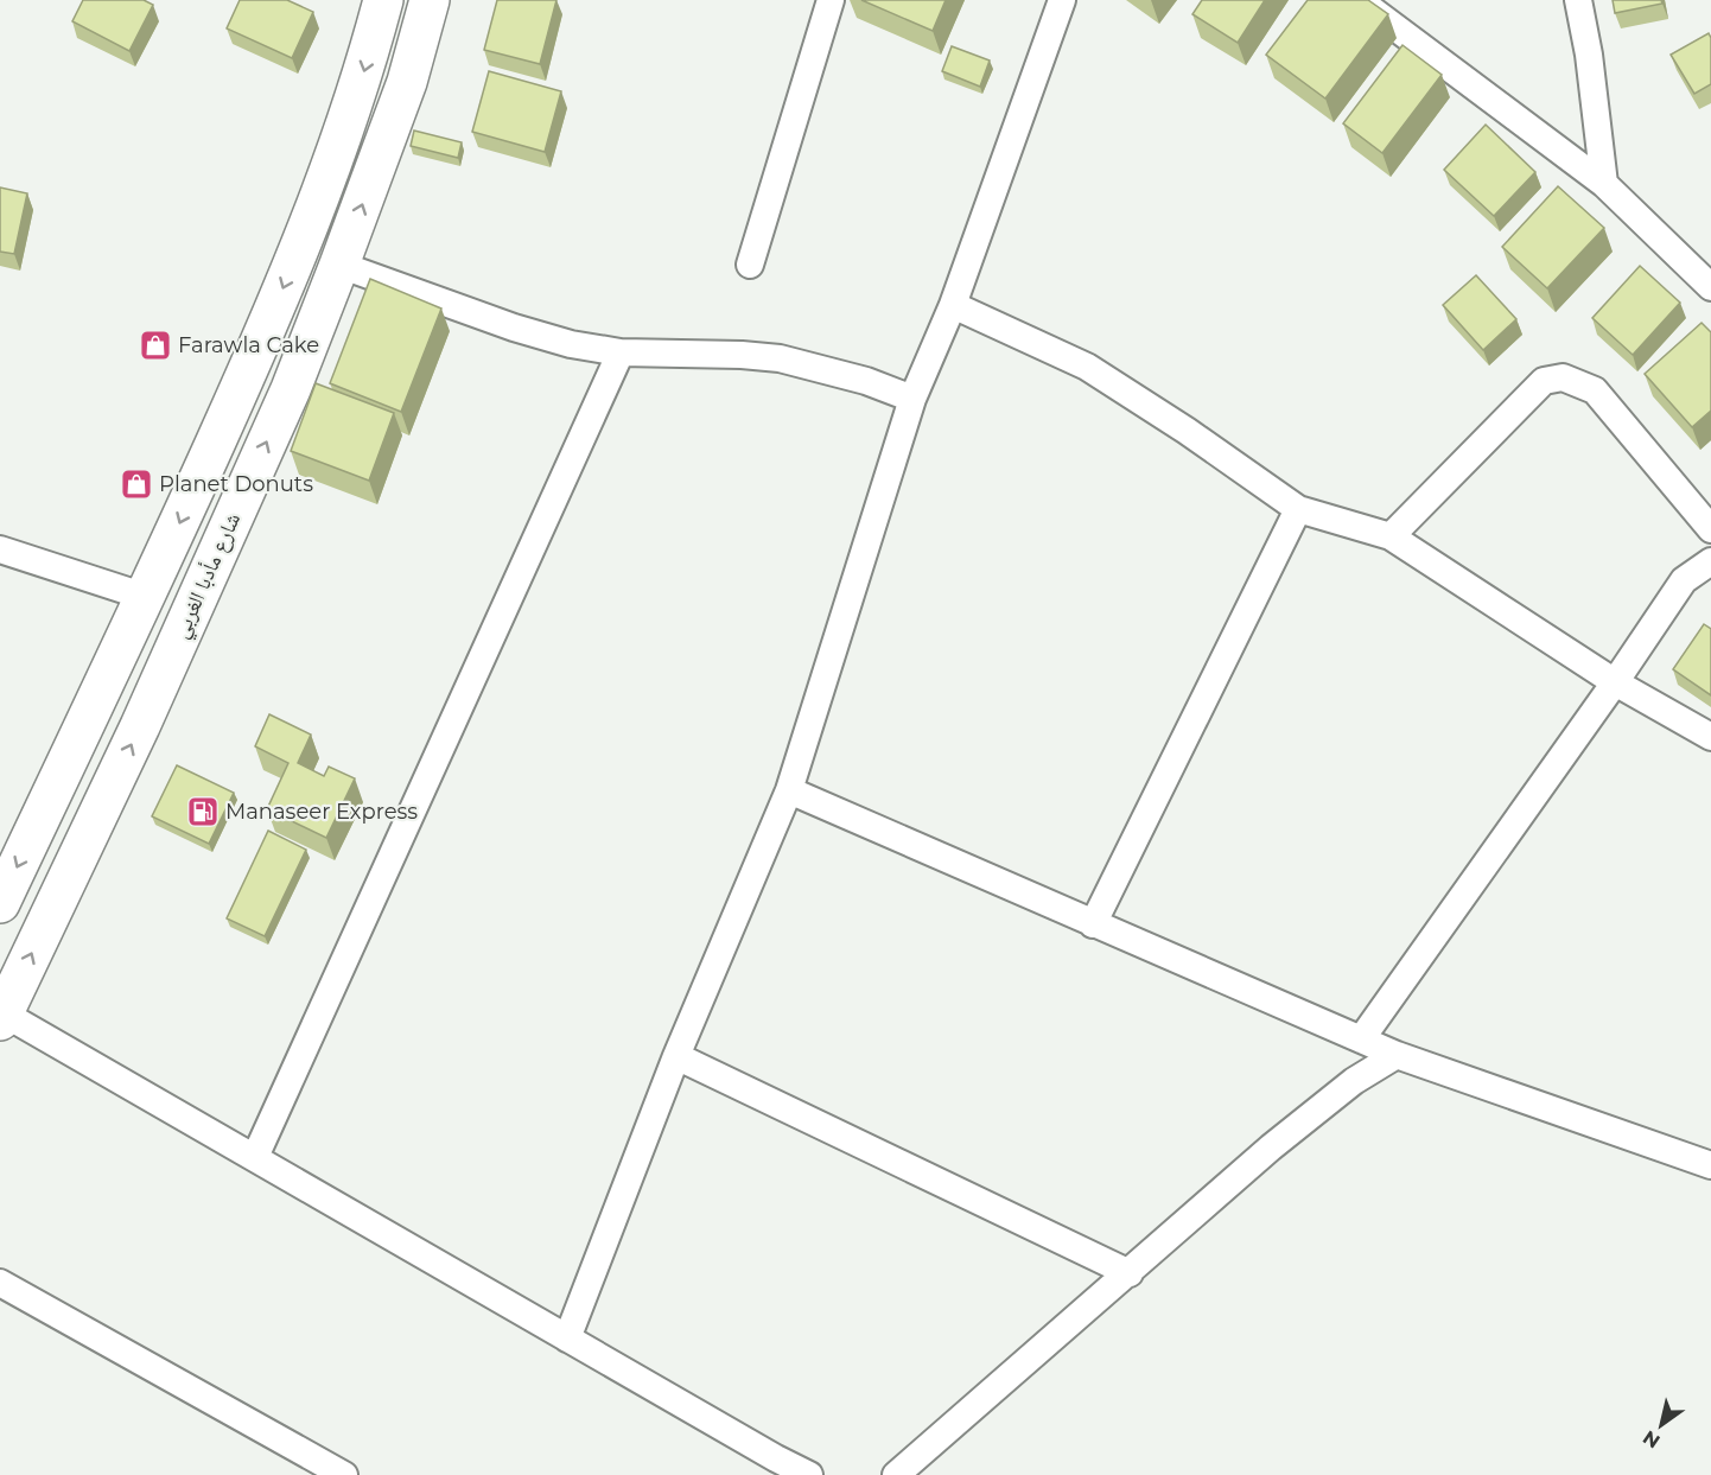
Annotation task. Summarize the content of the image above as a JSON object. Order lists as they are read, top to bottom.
{
  "streets": {
    "main road": ["شارع مأدبا الغربي"]
  },
  "places": {
    "shop": ["Farawla Cake", "Planet Donuts"],
    "fuel station": ["Manaseer Express"]
  },
  "north": "bottom left"
}
